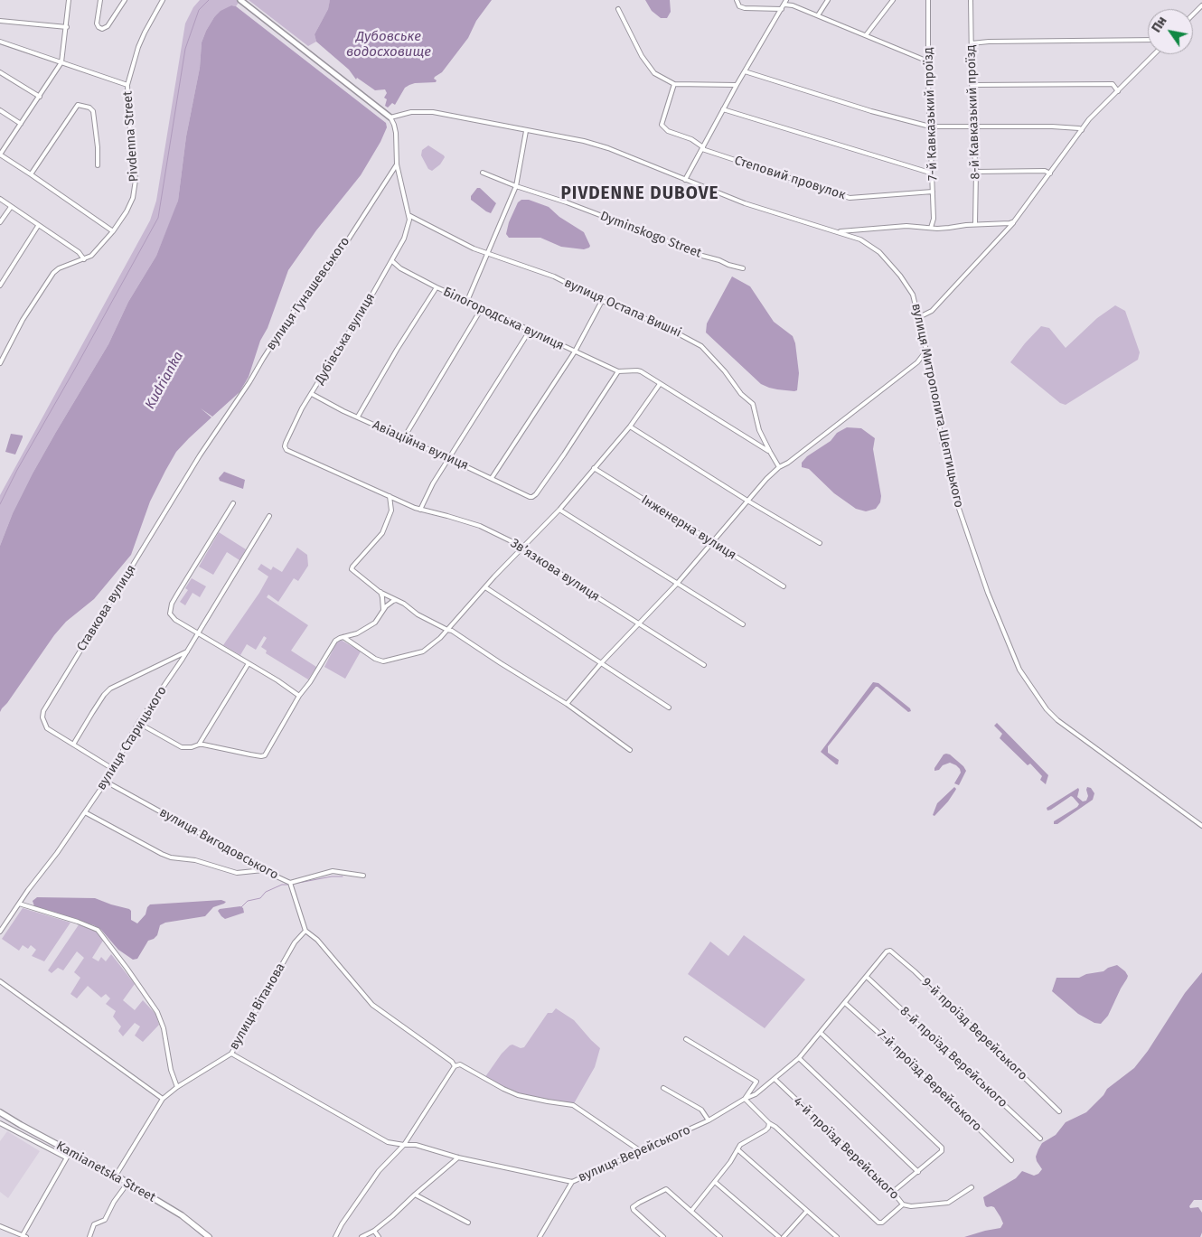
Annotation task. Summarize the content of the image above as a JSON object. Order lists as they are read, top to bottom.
{
  "streets": {
    "main road": ["Kamianetska Street"],
    "street": [
      "8-й Кавказький проїзд",
      "7-й Кавказький проїзд",
      "Pivdenna Street",
      "Степовий провулок",
      "Dyminskogo Street",
      "вулиця Гунашевського",
      "вулиця Остапа Вишні",
      "Білогородська вулиця",
      "Дубівська вулиця",
      "вулиця Митрополита Шептицького",
      "Авіаційна вулиця",
      "Інженерна вулиця",
      "Звʼязкова вулиця",
      "Ставкова вулиця",
      "вулиця Старицького",
      "вулиця Вигодовського",
      "вулиця Вітанова",
      "9-й проїзд Верейського",
      "8-й проїзд Верейського",
      "7-й проїзд Верейського",
      "4-й проїзд Верейського",
      "вулиця Верейського"
    ]
  },
  "crossings": [
    ["7-й Кавказький проїзд", "Степовий провулок"],
    ["вулиця Гунашевського", "Дубівська вулиця"],
    ["вулиця Гунашевського", "Ставкова вулиця"],
    ["вулиця Остапа Вишні", "Дубівська вулиця"],
    ["Білогородська вулиця", "Дубівська вулиця"],
    ["Білогородська вулиця", "Авіаційна вулиця"],
    ["Дубівська вулиця", "вулиця Митрополита Шептицького"],
    ["Дубівська вулиця", "Авіаційна вулиця"],
    ["Дубівська вулиця", "Звʼязкова вулиця"],
    ["Ставкова вулиця", "вулиця Старицького"],
    ["вулиця Старицького", "вулиця Вигодовського"],
    ["вулиця Вітанова", "вулиця Верейського"],
    ["вулиця Вітанова", "Kamianetska Street"],
    ["9-й проїзд Верейського", "вулиця Верейського"],
    ["8-й проїзд Верейського", "вулиця Верейського"],
    ["7-й проїзд Верейського", "вулиця Верейського"],
    ["4-й проїзд Верейського", "вулиця Верейського"]
  ],
  "districts": ["PIVDENNE DUBOVE"],
  "water": ["Дубовське водосховище", "Kudrianka"],
  "north": "top left"
}
